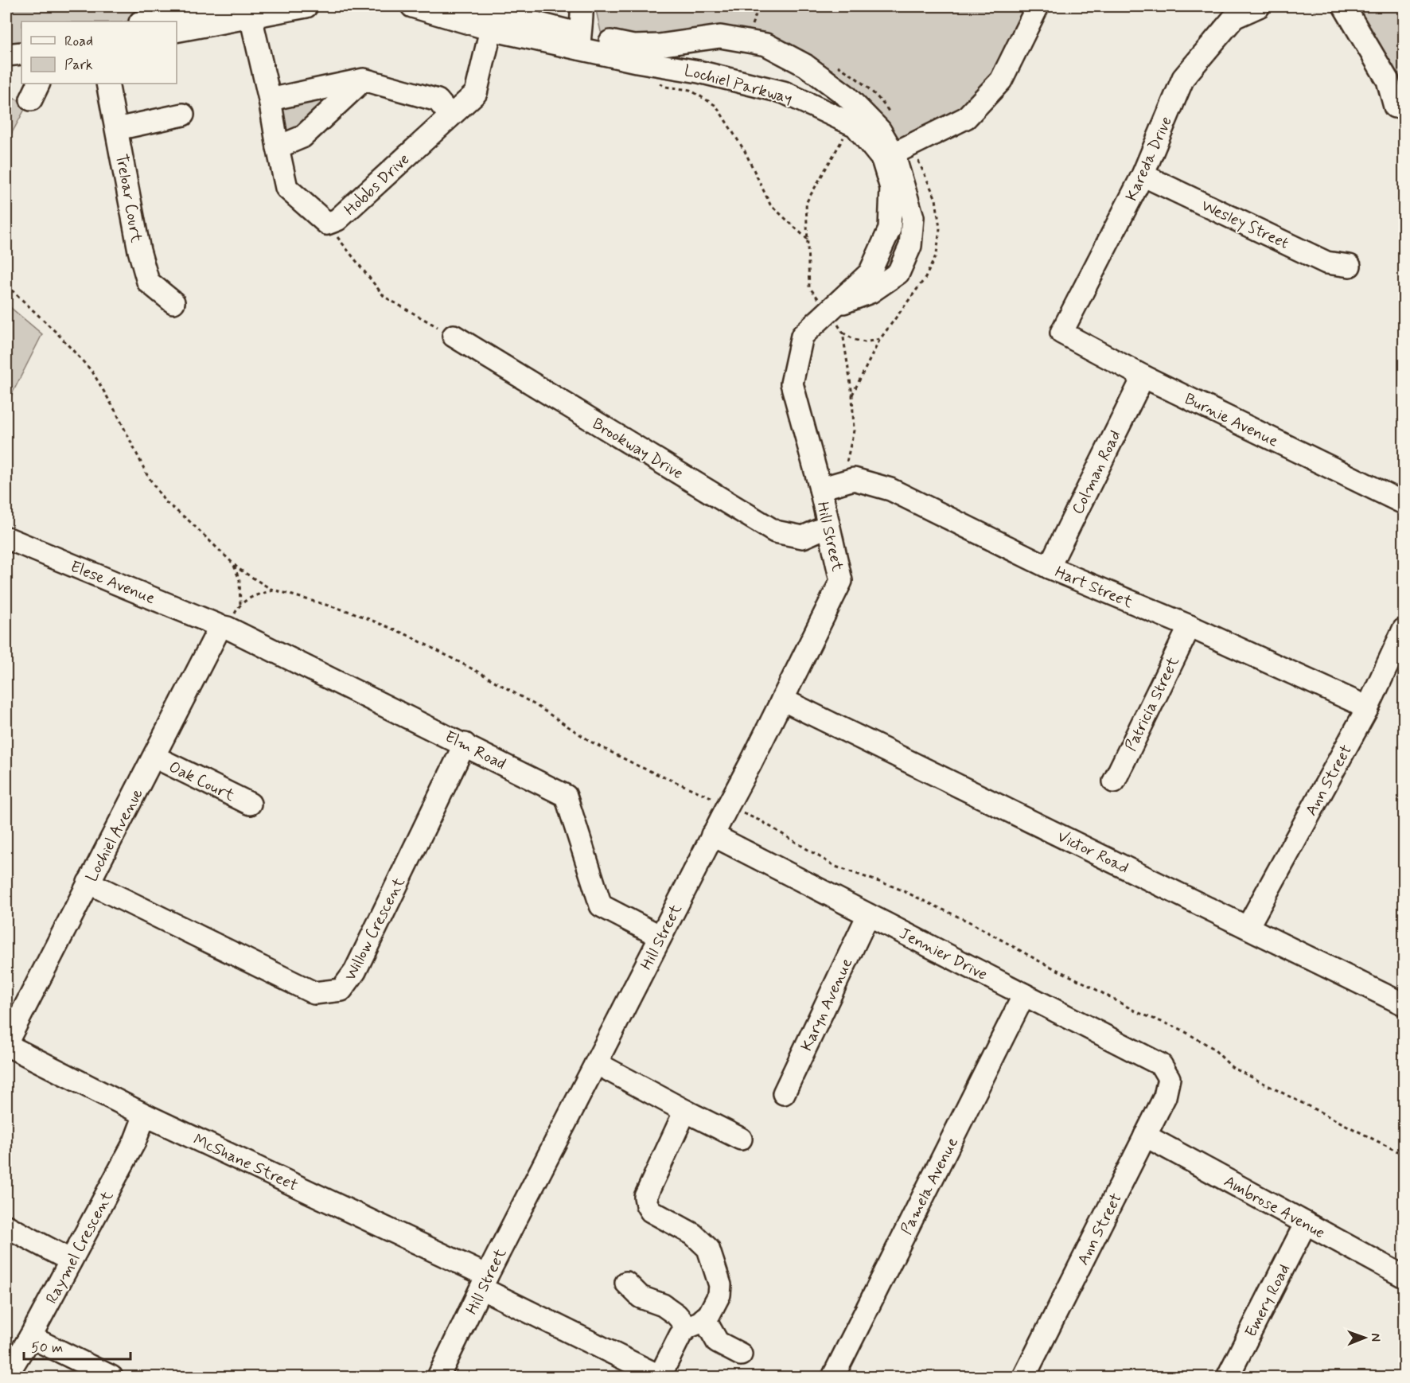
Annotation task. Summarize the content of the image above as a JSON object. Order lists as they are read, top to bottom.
{
  "streets": {
    "street": [
      "Lochiel Parkway",
      "Kareda Drive",
      "Hobbs Drive",
      "Treloar Court",
      "Wesley Street",
      "Burnie Avenue",
      "Brookway Drive",
      "Colman Road",
      "Hill Street",
      "Elese Avenue",
      "Hart Street",
      "Patricia Street",
      "Elm Road",
      "Ann Street",
      "Oak Court",
      "Lochiel Avenue",
      "Victor Road",
      "Willow Crescent",
      "Jennier Drive",
      "Karyn Avenue",
      "McShane Street",
      "Pamela Avenue",
      "Ambrose Avenue",
      "Raymel Crescent",
      "Emery Road"
    ]
  },
  "crossings": [
    ["Lochiel Parkway", "Hobbs Drive"],
    ["Lochiel Parkway", "Hill Street"],
    ["Lochiel Parkway", "Hart Street"],
    ["Kareda Drive", "Wesley Street"],
    ["Kareda Drive", "Burnie Avenue"],
    ["Burnie Avenue", "Colman Road"],
    ["Brookway Drive", "Hill Street"],
    ["Colman Road", "Hart Street"],
    ["Hill Street", "Hart Street"],
    ["Hill Street", "Elm Road"],
    ["Hill Street", "Victor Road"],
    ["Hill Street", "Jennier Drive"],
    ["Hill Street", "McShane Street"],
    ["Elese Avenue", "Elm Road"],
    ["Elese Avenue", "Lochiel Avenue"],
    ["Hart Street", "Patricia Street"],
    ["Hart Street", "Ann Street"],
    ["Elm Road", "Lochiel Avenue"],
    ["Elm Road", "Willow Crescent"],
    ["Ann Street", "Victor Road"],
    ["Ann Street", "Jennier Drive"],
    ["Ann Street", "Ambrose Avenue"],
    ["Oak Court", "Lochiel Avenue"],
    ["Lochiel Avenue", "Willow Crescent"],
    ["Lochiel Avenue", "McShane Street"],
    ["Jennier Drive", "Karyn Avenue"],
    ["Jennier Drive", "Pamela Avenue"],
    ["McShane Street", "Raymel Crescent"],
    ["Ambrose Avenue", "Emery Road"]
  ],
  "legend": ["Road", "Park"],
  "scale_bar": "50 m",
  "north": "right"
}
